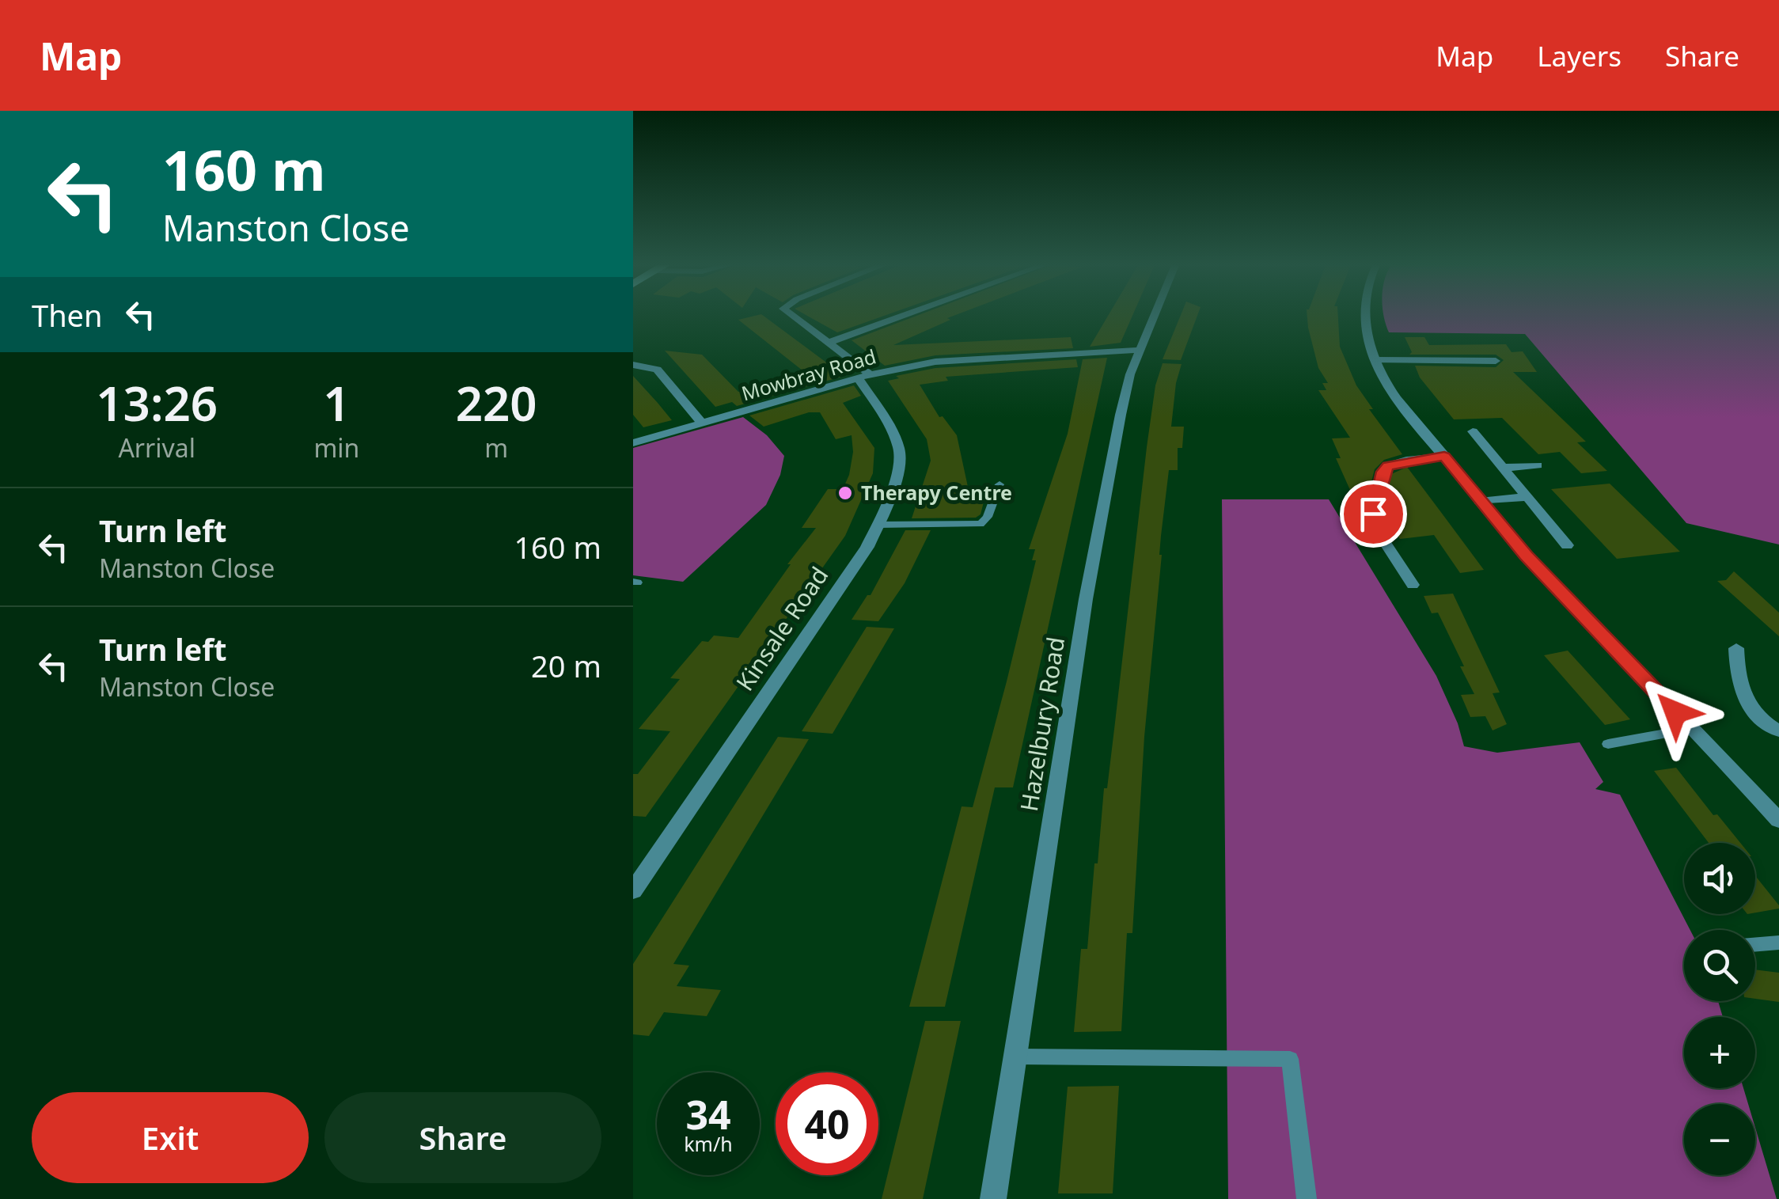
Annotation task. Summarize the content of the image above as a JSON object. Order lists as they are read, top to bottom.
{
  "streets": {
    "street": ["Mowbray Road", "Kinsale Road", "Hazelbury Road"]
  },
  "crossings": [
    ["Mowbray Road", "Kinsale Road"],
    ["Mowbray Road", "Hazelbury Road"]
  ],
  "places": ["Therapy Centre"],
  "page": {
    "header": "Map",
    "nav": ["Map", "Layers", "Share"],
    "turn": ["160 m", "Manston Close"],
    "then": "Then",
    "eta": [
      "13:26",
      "Arrival",
      "1",
      "min",
      "220",
      "m"
    ],
    "list": [
      {
        "name": "Turn left",
        "note": "Manston Close",
        "value": "160 m"
      },
      {
        "name": "Turn left",
        "note": "Manston Close",
        "value": "20 m"
      }
    ],
    "map_buttons": ["+", "−"],
    "speed": "34 km/h",
    "limit": "40",
    "buttons": ["Exit", "Share"]
  }
}
